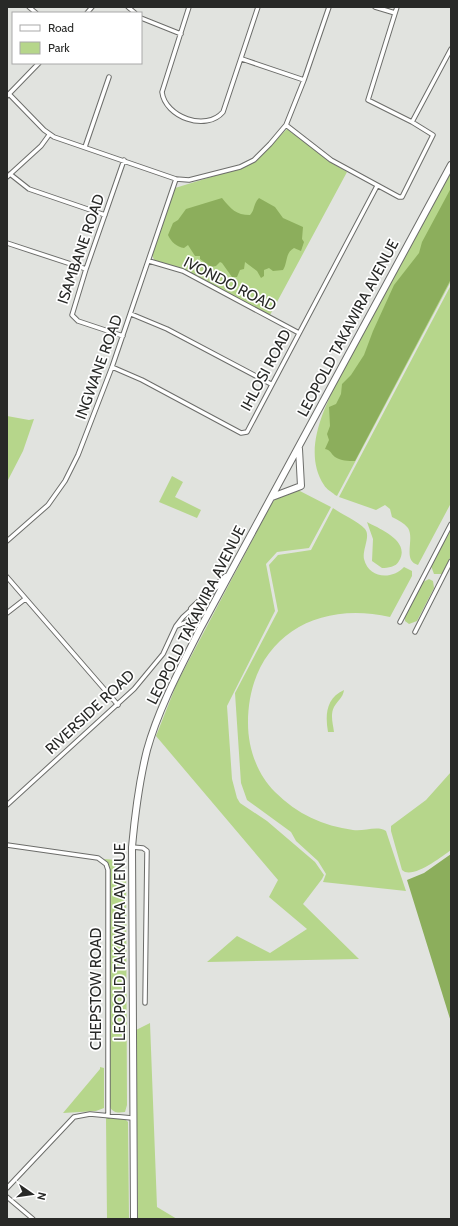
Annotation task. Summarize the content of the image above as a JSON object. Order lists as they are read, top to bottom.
{
  "streets": {
    "highway": ["LEOPOLD TAKAWIRA AVENUE"],
    "street": [
      "ISAMBANE ROAD",
      "IVONDO ROAD",
      "INGWANE ROAD",
      "IHLOSI ROAD",
      "RIVERSIDE ROAD",
      "CHEPSTOW ROAD"
    ]
  },
  "crossings": [
    ["ISAMBANE ROAD", "INGWANE ROAD"],
    ["IVONDO ROAD", "INGWANE ROAD"],
    ["IVONDO ROAD", "IHLOSI ROAD"],
    ["INGWANE ROAD", "IHLOSI ROAD"]
  ],
  "legend": ["Road", "Park"],
  "north": "right"
}
